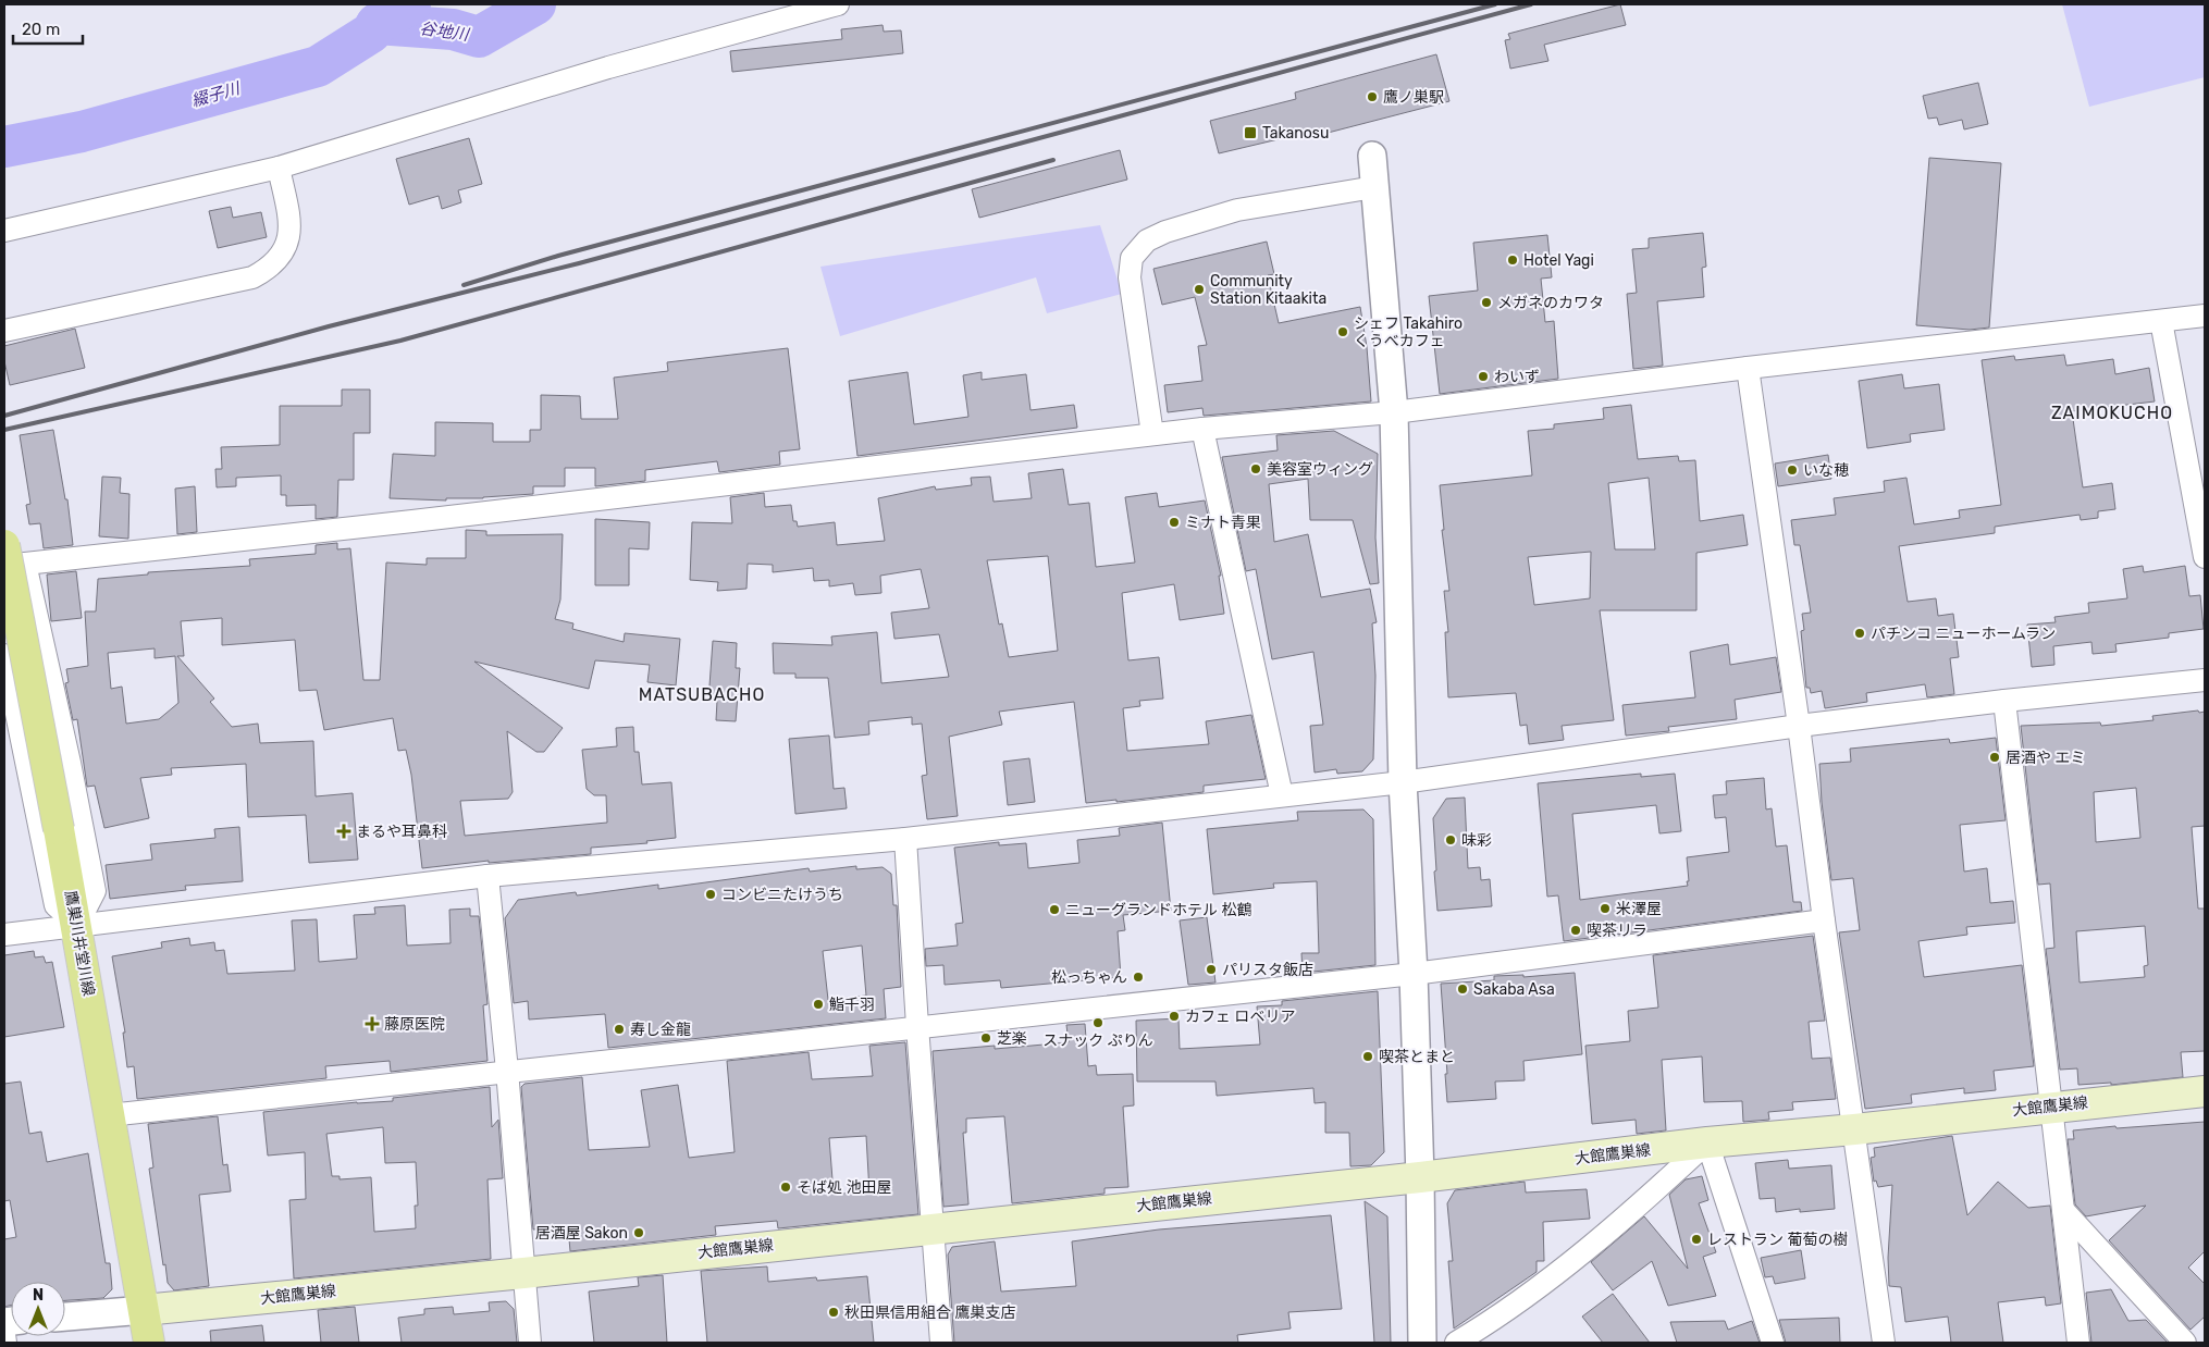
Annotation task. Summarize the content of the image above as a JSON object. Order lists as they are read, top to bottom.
{
  "streets": {
    "main road": ["鷹巣川井堂川線", "大館鷹巣線"]
  },
  "crossings": [
    ["鷹巣川井堂川線", "大館鷹巣線"]
  ],
  "districts": ["ZAIMOKUCHO", "MATSUBACHO"],
  "water": ["谷地川", "綴子川"],
  "places": {
    "other": [
      "鷹ノ巣駅",
      "Hotel Yagi",
      "Community Station Kitaakita",
      "メガネのカワタ",
      "シェフ Takahiro くうべカフェ",
      "わいず",
      "美容室ウィング",
      "いな穂",
      "ミナト青果",
      "パチンコ ニューホームラン",
      "居酒や エミ",
      "味彩",
      "コンビニたけうち",
      "米澤屋",
      "ニューグランドホテル 松鶴",
      "喫茶リラ",
      "パリスタ飯店",
      "松っちゃん",
      "Sakaba Asa",
      "鮨千羽",
      "カフェ ロベリア",
      "スナック ぷりん",
      "寿し金龍",
      "芝楽",
      "喫茶とまと",
      "そば処 池田屋",
      "居酒屋 Sakon",
      "レストラン 葡萄の樹",
      "秋田県信用組合 鷹巣支店"
    ],
    "transit": ["Takanosu"],
    "health": ["まるや耳鼻科", "藤原医院"]
  },
  "scale_bar": "20 m",
  "north": "top"
}
